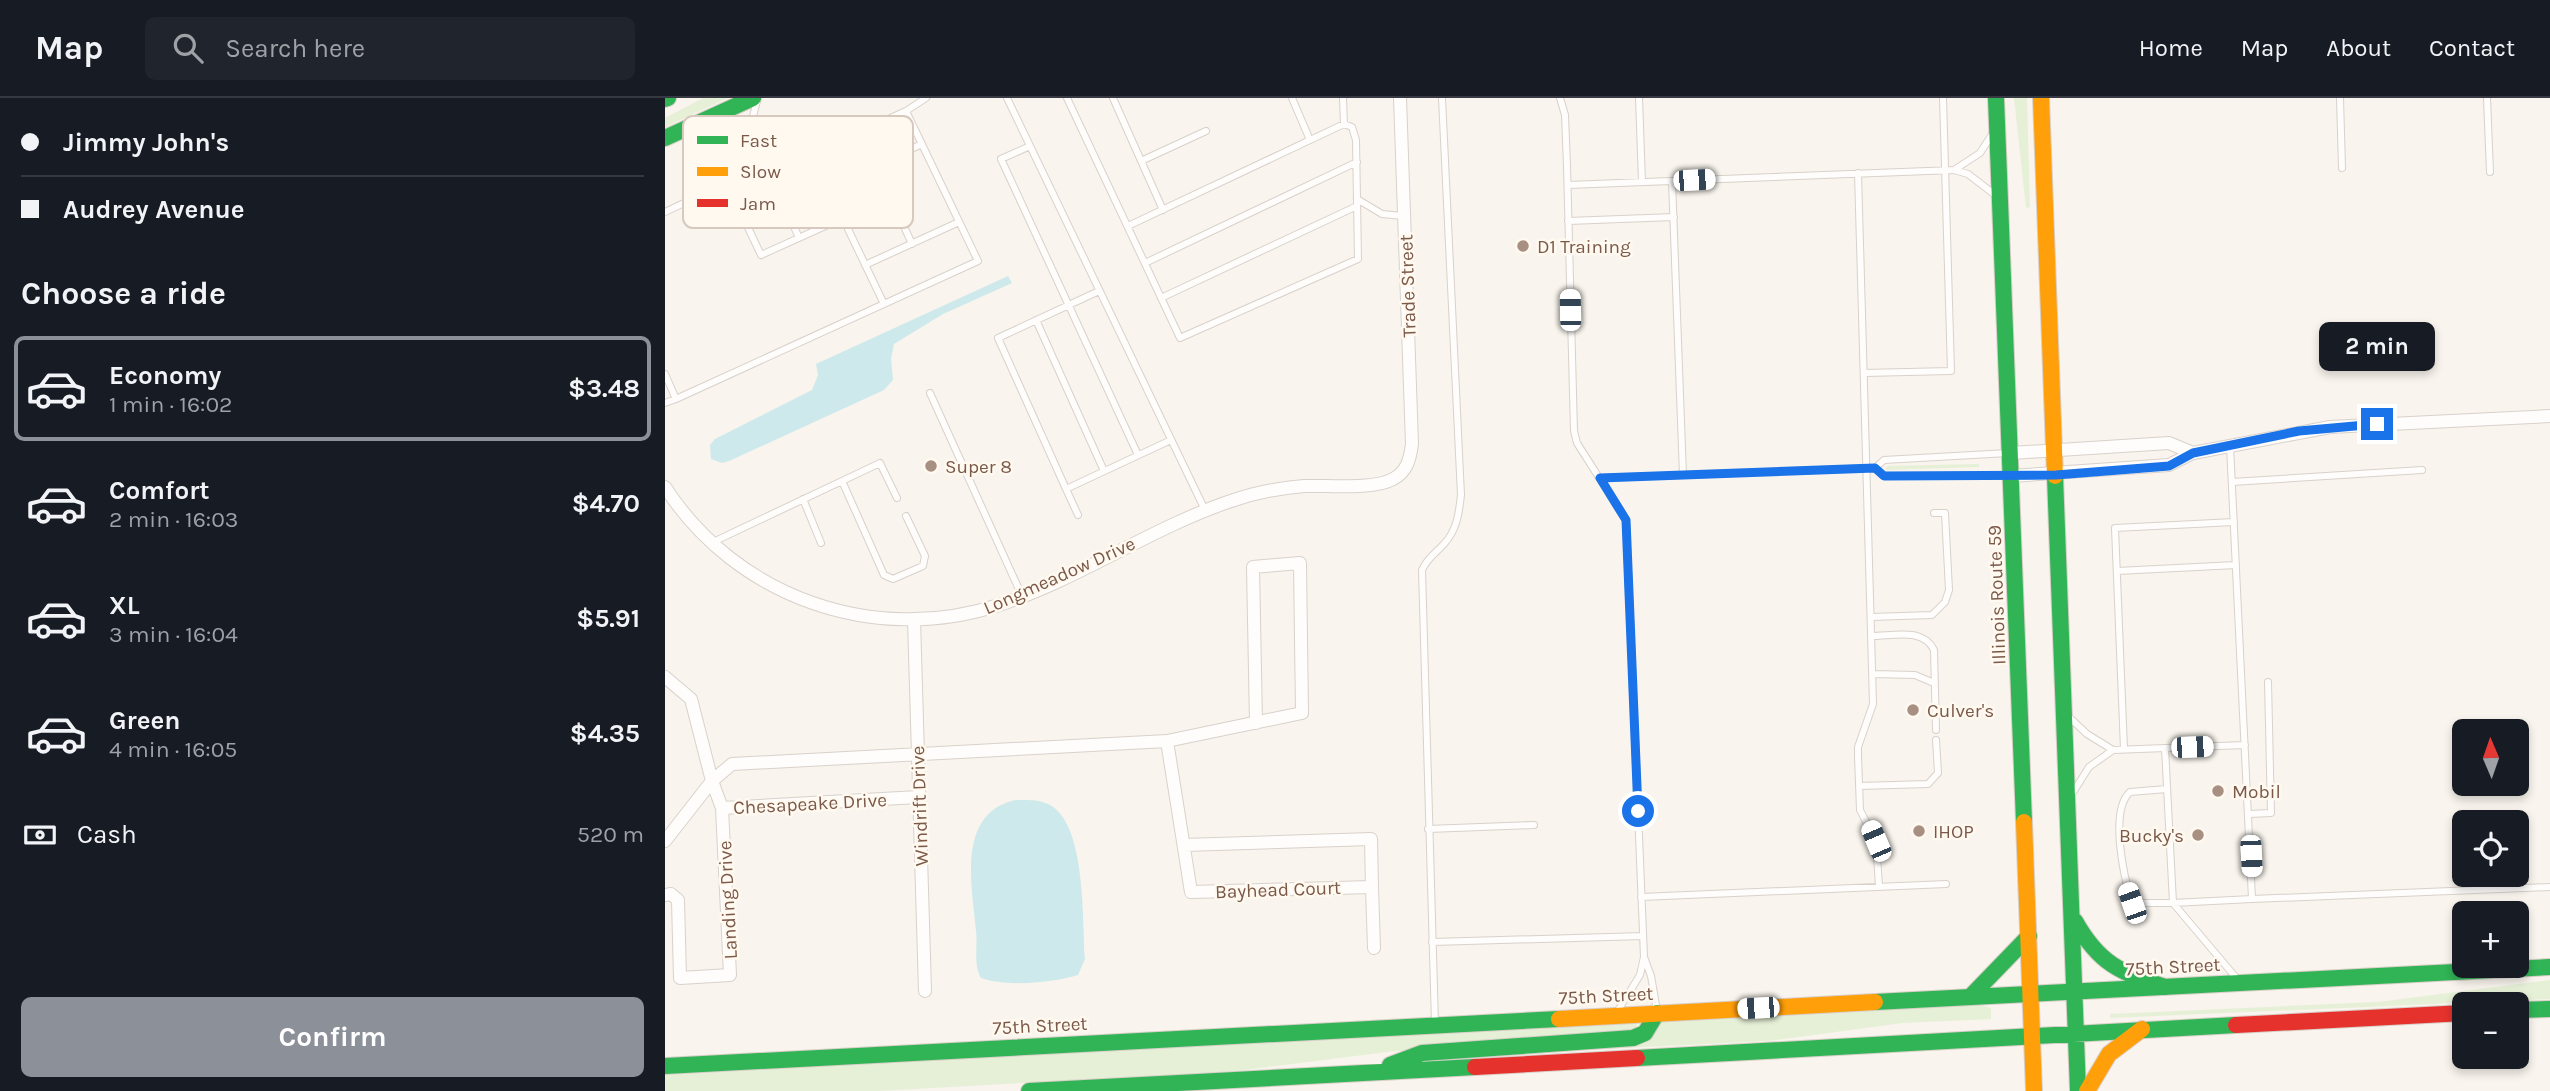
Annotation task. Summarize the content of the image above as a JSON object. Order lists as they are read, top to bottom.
{
  "streets": {
    "main road": ["Illinois Route 59", "75th Street"],
    "street": [
      "Trade Street",
      "Longmeadow Drive",
      "Chesapeake Drive",
      "Windrift Drive",
      "Bayhead Court",
      "Landing Drive"
    ]
  },
  "crossings": [
    ["Trade Street", "Longmeadow Drive"],
    ["Longmeadow Drive", "Windrift Drive"],
    ["Illinois Route 59", "75th Street"],
    ["Chesapeake Drive", "Windrift Drive"],
    ["Chesapeake Drive", "Landing Drive"]
  ],
  "places": [
    "D1 Training",
    "Super 8",
    "Culver's",
    "Mobil",
    "IHOP",
    "Bucky's"
  ],
  "legend": ["Fast", "Slow", "Jam"],
  "north": "top",
  "page": {
    "header": "Map",
    "search": "Search here",
    "nav": [
      "Home",
      "Map",
      "About",
      "Contact"
    ],
    "banner": ["Jimmy John's", "Audrey Avenue"],
    "heading": "Choose a ride",
    "bubble": "2 min",
    "list": [
      {
        "name": "Economy",
        "note": "1 min · 16:02",
        "value": "$3.48"
      },
      {
        "name": "Comfort",
        "note": "2 min · 16:03",
        "value": "$4.70"
      },
      {
        "name": "XL",
        "note": "3 min · 16:04",
        "value": "$5.91"
      },
      {
        "name": "Green",
        "note": "4 min · 16:05",
        "value": "$4.35"
      }
    ],
    "map_buttons": ["+", "−"],
    "pay": ["Cash", "520 m"],
    "buttons": "Confirm"
  }
}
